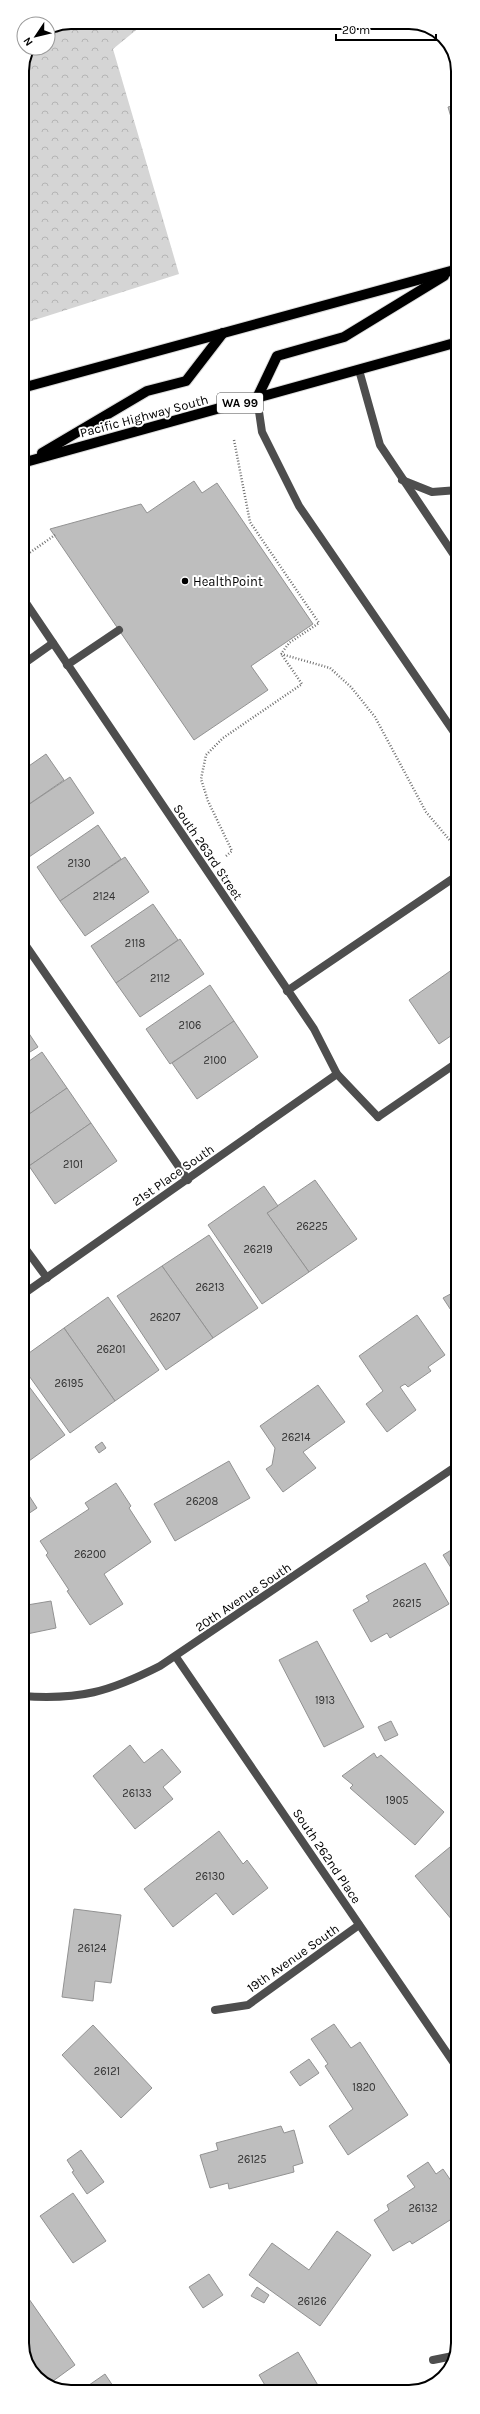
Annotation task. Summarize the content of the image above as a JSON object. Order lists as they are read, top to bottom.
{
  "streets": {
    "main road": ["WA 99", "Pacific Highway South"],
    "street": [
      "South 263rd Street",
      "21st Place South",
      "20th Avenue South",
      "South 262nd Place",
      "19th Avenue South"
    ]
  },
  "crossings": [
    ["South 263rd Street", "21st Place South"],
    ["20th Avenue South", "South 262nd Place"],
    ["South 262nd Place", "19th Avenue South"]
  ],
  "places": ["HealthPoint"],
  "house_numbers": [
    "2130",
    "2124",
    "2118",
    "2112",
    "2106",
    "2100",
    "2101",
    "26225",
    "26219",
    "26213",
    "26207",
    "26201",
    "26195",
    "26214",
    "26208",
    "26200",
    "26215",
    "1913",
    "26133",
    "1905",
    "26130",
    "26124",
    "26121",
    "1820",
    "26125",
    "26132",
    "26126"
  ],
  "scale_bar": "20 m",
  "north": "bottom left"
}
